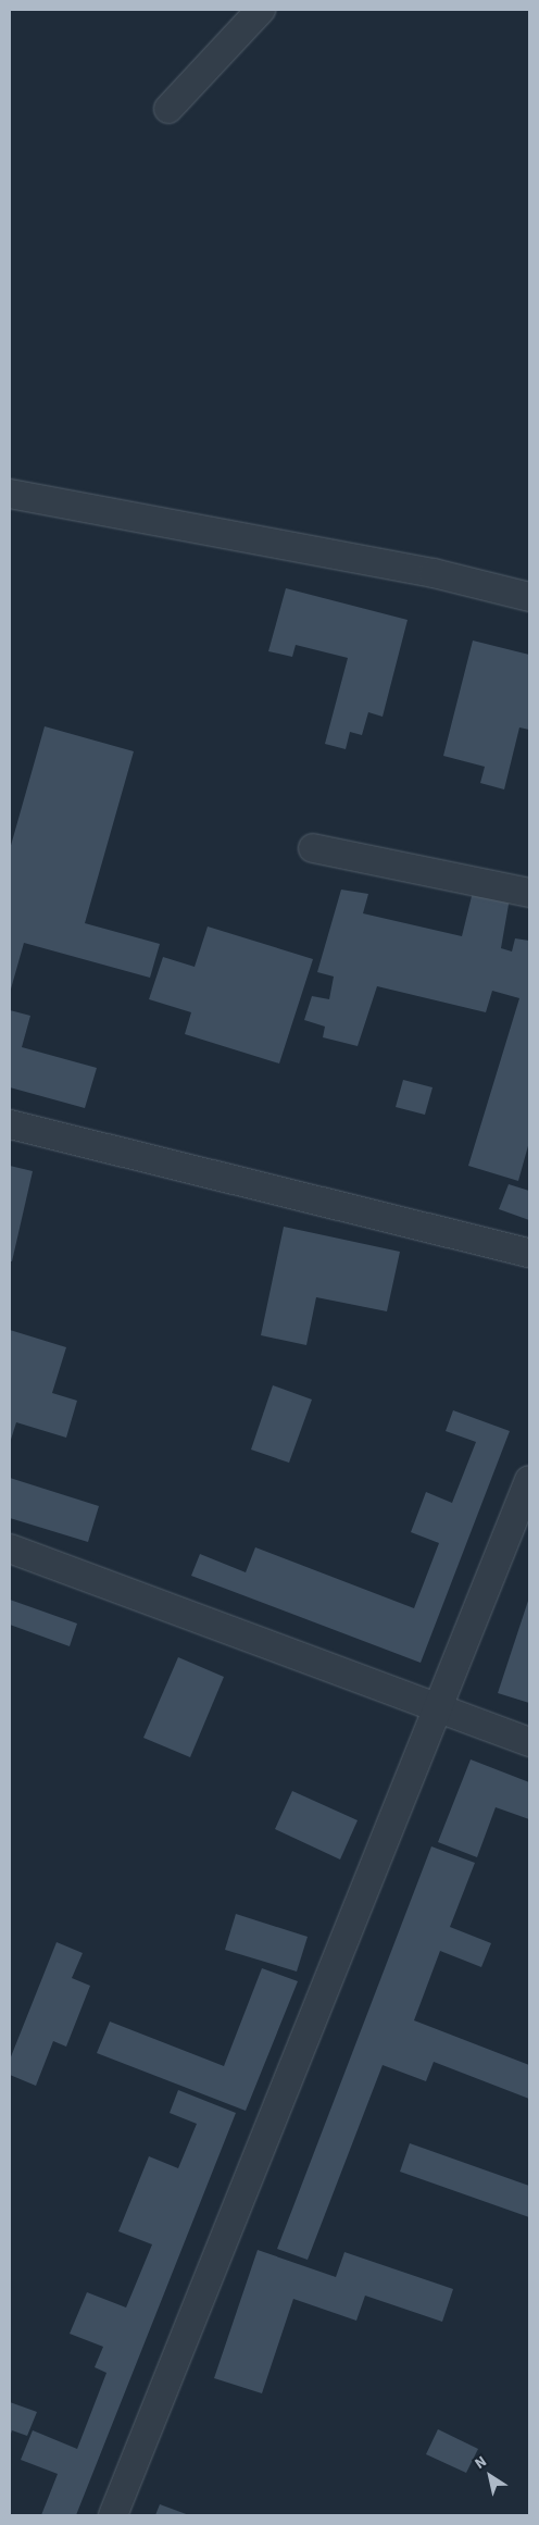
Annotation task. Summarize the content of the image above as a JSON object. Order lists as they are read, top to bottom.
{
  "north": "top left"
}
